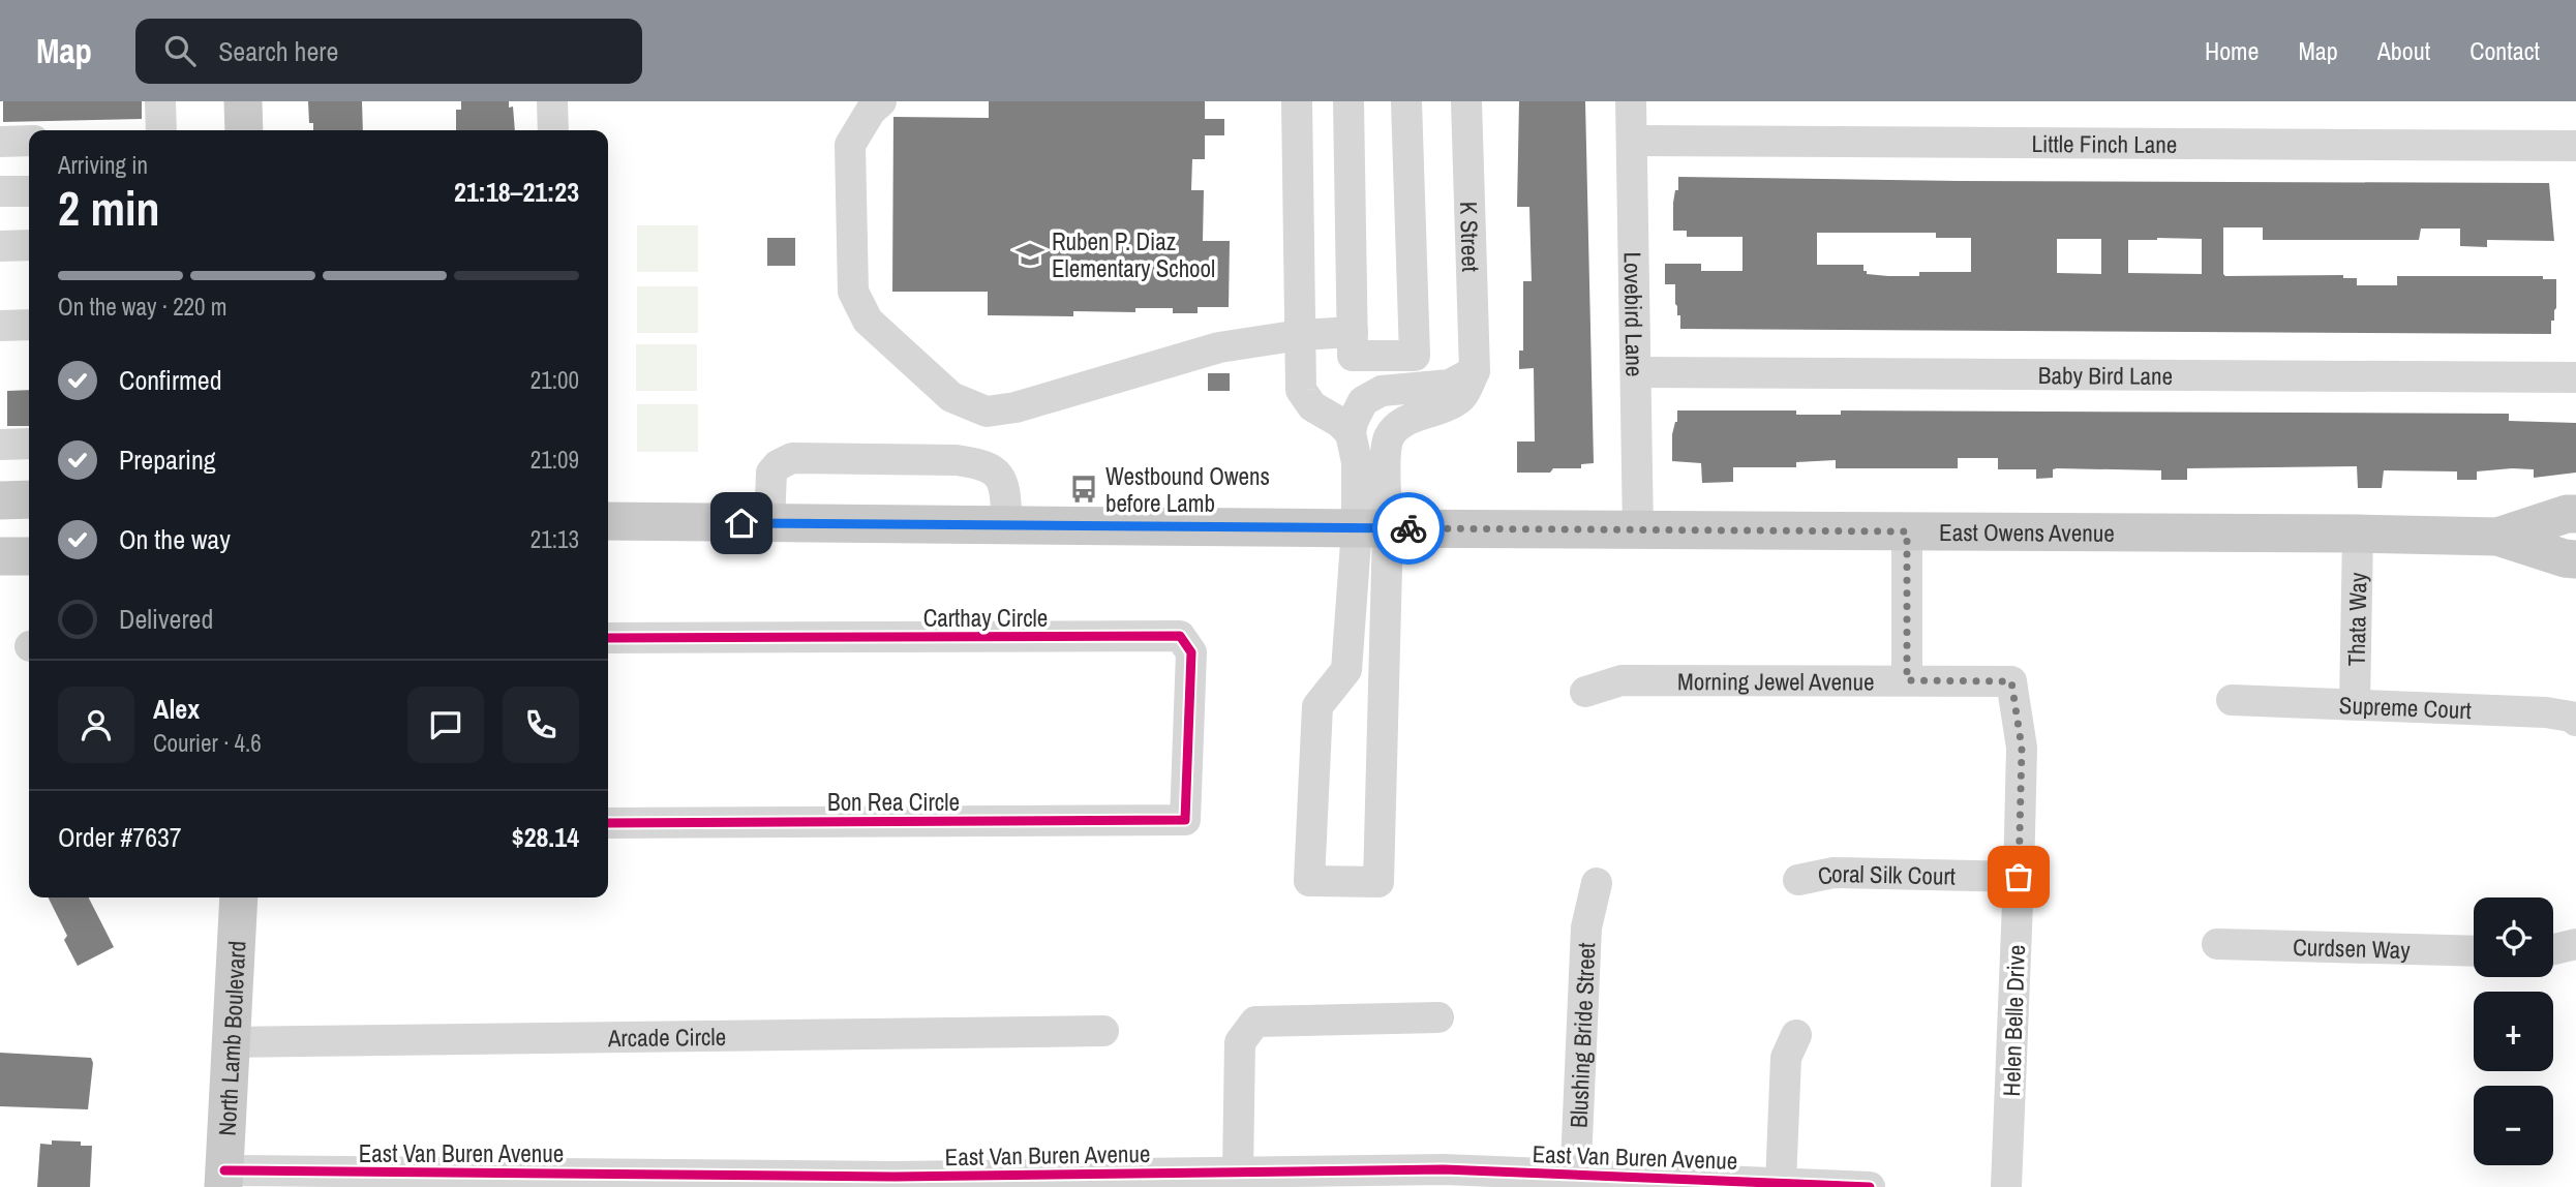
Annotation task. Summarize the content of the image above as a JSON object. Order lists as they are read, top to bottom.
{
  "streets": {
    "main road": ["East Owens Avenue", "North Lamb Boulevard"],
    "street": [
      "Little Finch Lane",
      "K Street",
      "Lovebird Lane",
      "Baby Bird Lane",
      "Carthay Circle",
      "Thata Way",
      "Morning Jewel Avenue",
      "Supreme Court",
      "Bon Rea Circle",
      "Coral Silk Court",
      "Curdsen Way",
      "Helen Belle Drive",
      "Blushing Bride Street",
      "Arcade Circle",
      "East Van Buren Avenue"
    ]
  },
  "crossings": [
    ["Little Finch Lane", "Lovebird Lane"],
    ["Lovebird Lane", "Baby Bird Lane"],
    ["Lovebird Lane", "East Owens Avenue"],
    ["East Owens Avenue", "Thata Way"],
    ["Carthay Circle", "Bon Rea Circle"],
    ["Thata Way", "Supreme Court"],
    ["Morning Jewel Avenue", "Helen Belle Drive"],
    ["Coral Silk Court", "Helen Belle Drive"],
    ["Blushing Bride Street", "East Van Buren Avenue"],
    ["Arcade Circle", "North Lamb Boulevard"],
    ["North Lamb Boulevard", "East Van Buren Avenue"]
  ],
  "places": {
    "school or university": ["Ruben P. Diaz Elementary School"],
    "bus stop": ["Westbound Owens before Lamb"]
  },
  "page": {
    "header": "Map",
    "search": "Search here",
    "nav": [
      "Home",
      "Map",
      "About",
      "Contact"
    ],
    "heading": ["2 min", "Arriving in", "21:18–21:23"],
    "panel": [
      "Alex",
      "Courier · 4.6",
      "Order #7637",
      "$28.14"
    ],
    "bar": "On the way · 220 m",
    "list": [
      ["Confirmed", "21:00"],
      ["Preparing", "21:09"],
      ["On the way", "21:13"],
      "Delivered"
    ],
    "map_buttons": ["+", "−"]
  }
}
